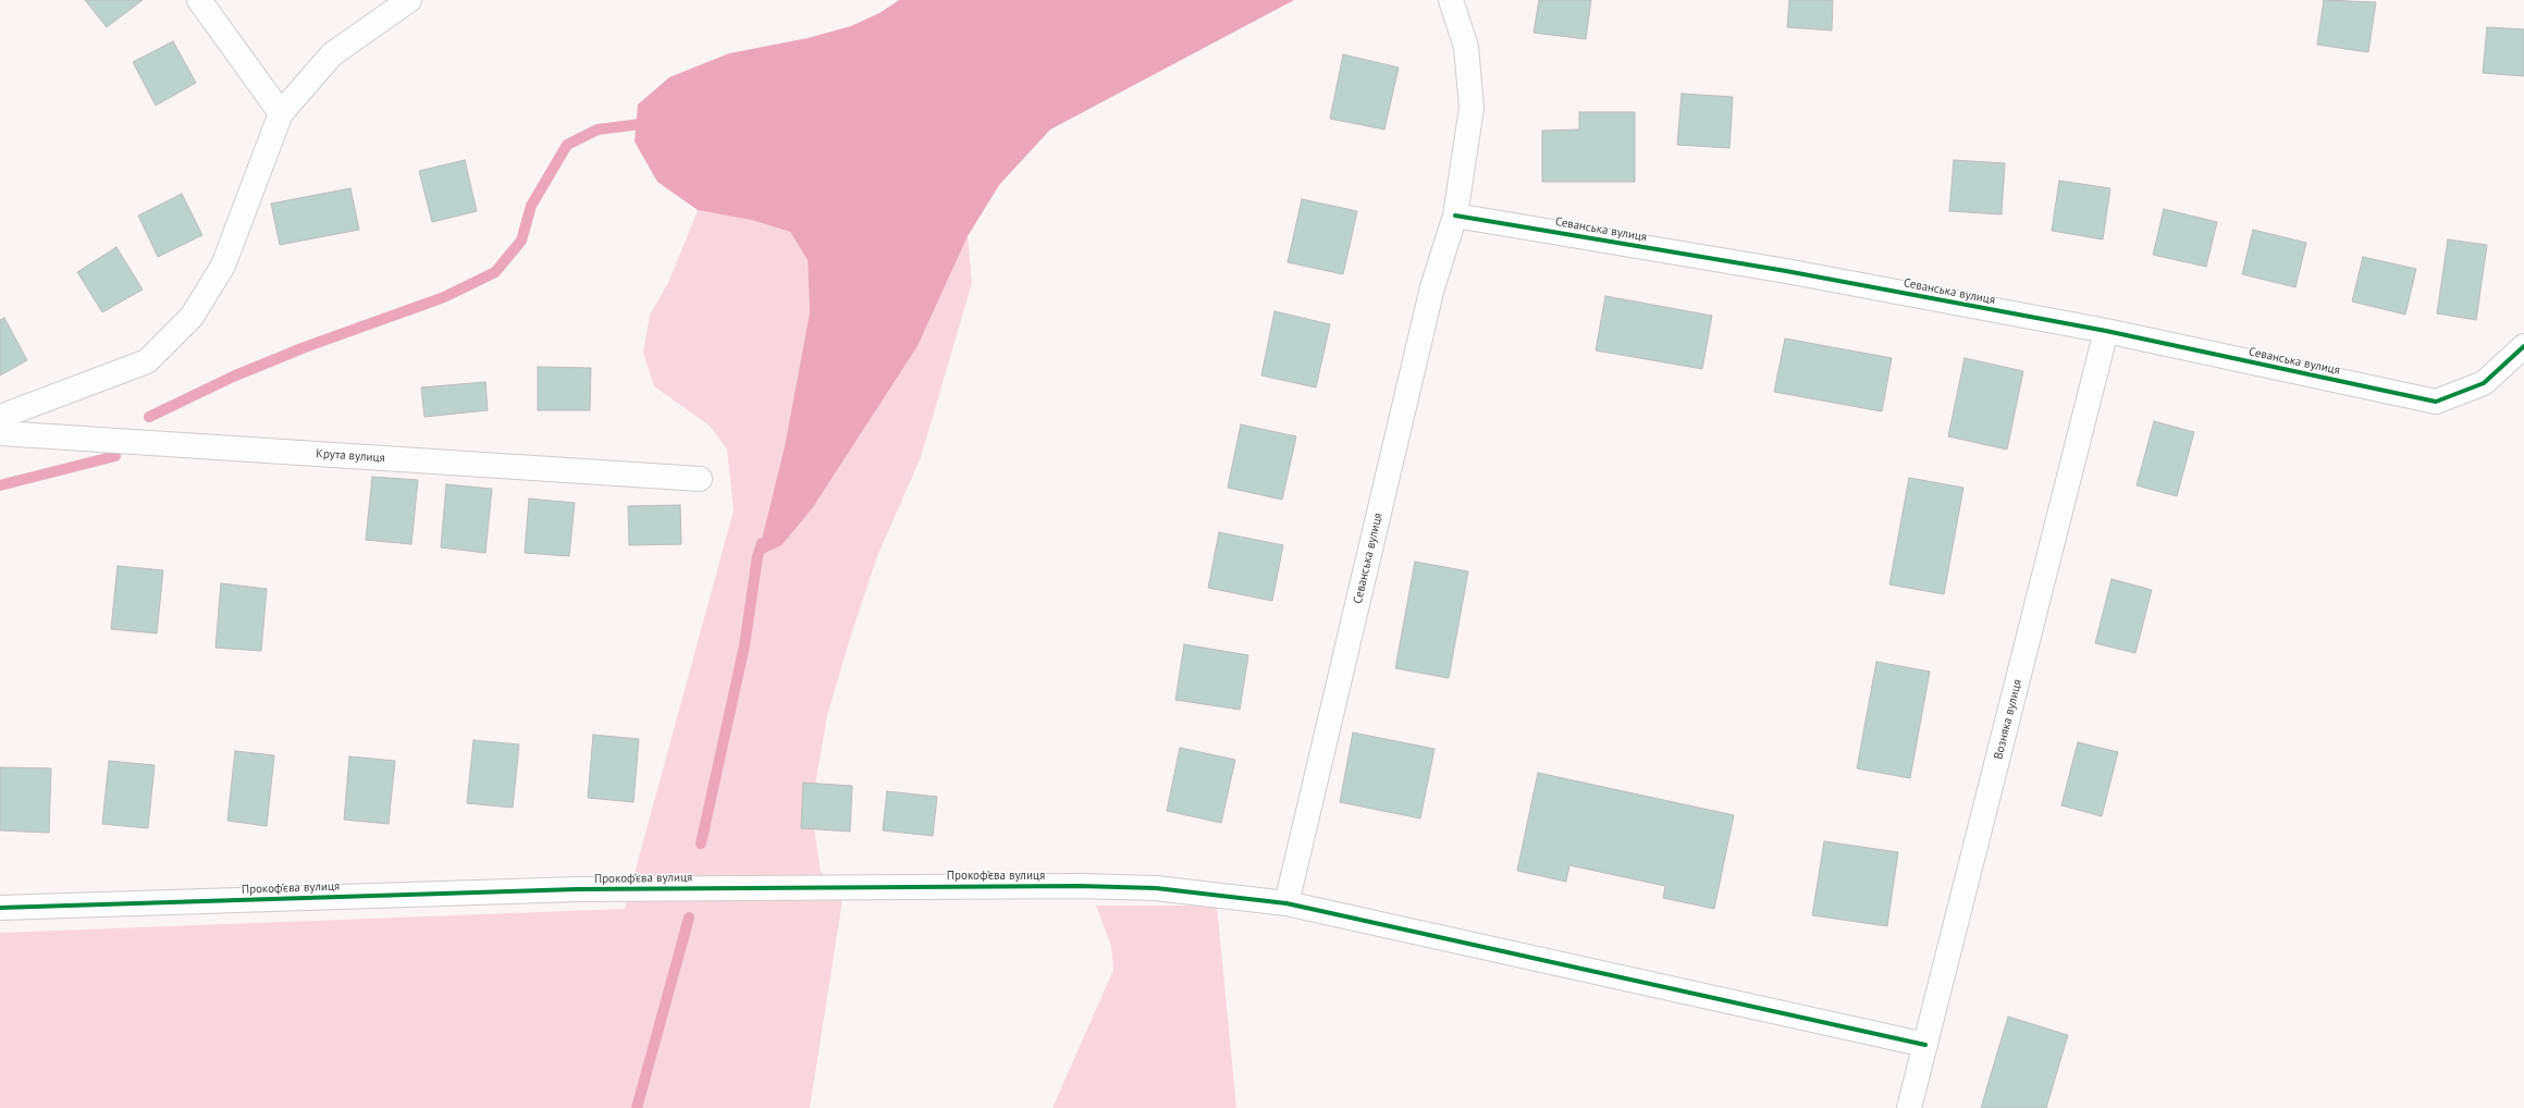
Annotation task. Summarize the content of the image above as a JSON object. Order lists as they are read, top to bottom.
{
  "streets": {
    "street": [
      "Севанська вулиця",
      "Крута вулиця",
      "Возняка вулиця",
      "Прокоф’єва вулиця"
    ]
  },
  "crossings": [
    ["Севанська вулиця", "Возняка вулиця"],
    ["Севанська вулиця", "Прокоф’єва вулиця"],
    ["Возняка вулиця", "Прокоф’єва вулиця"]
  ]
}
